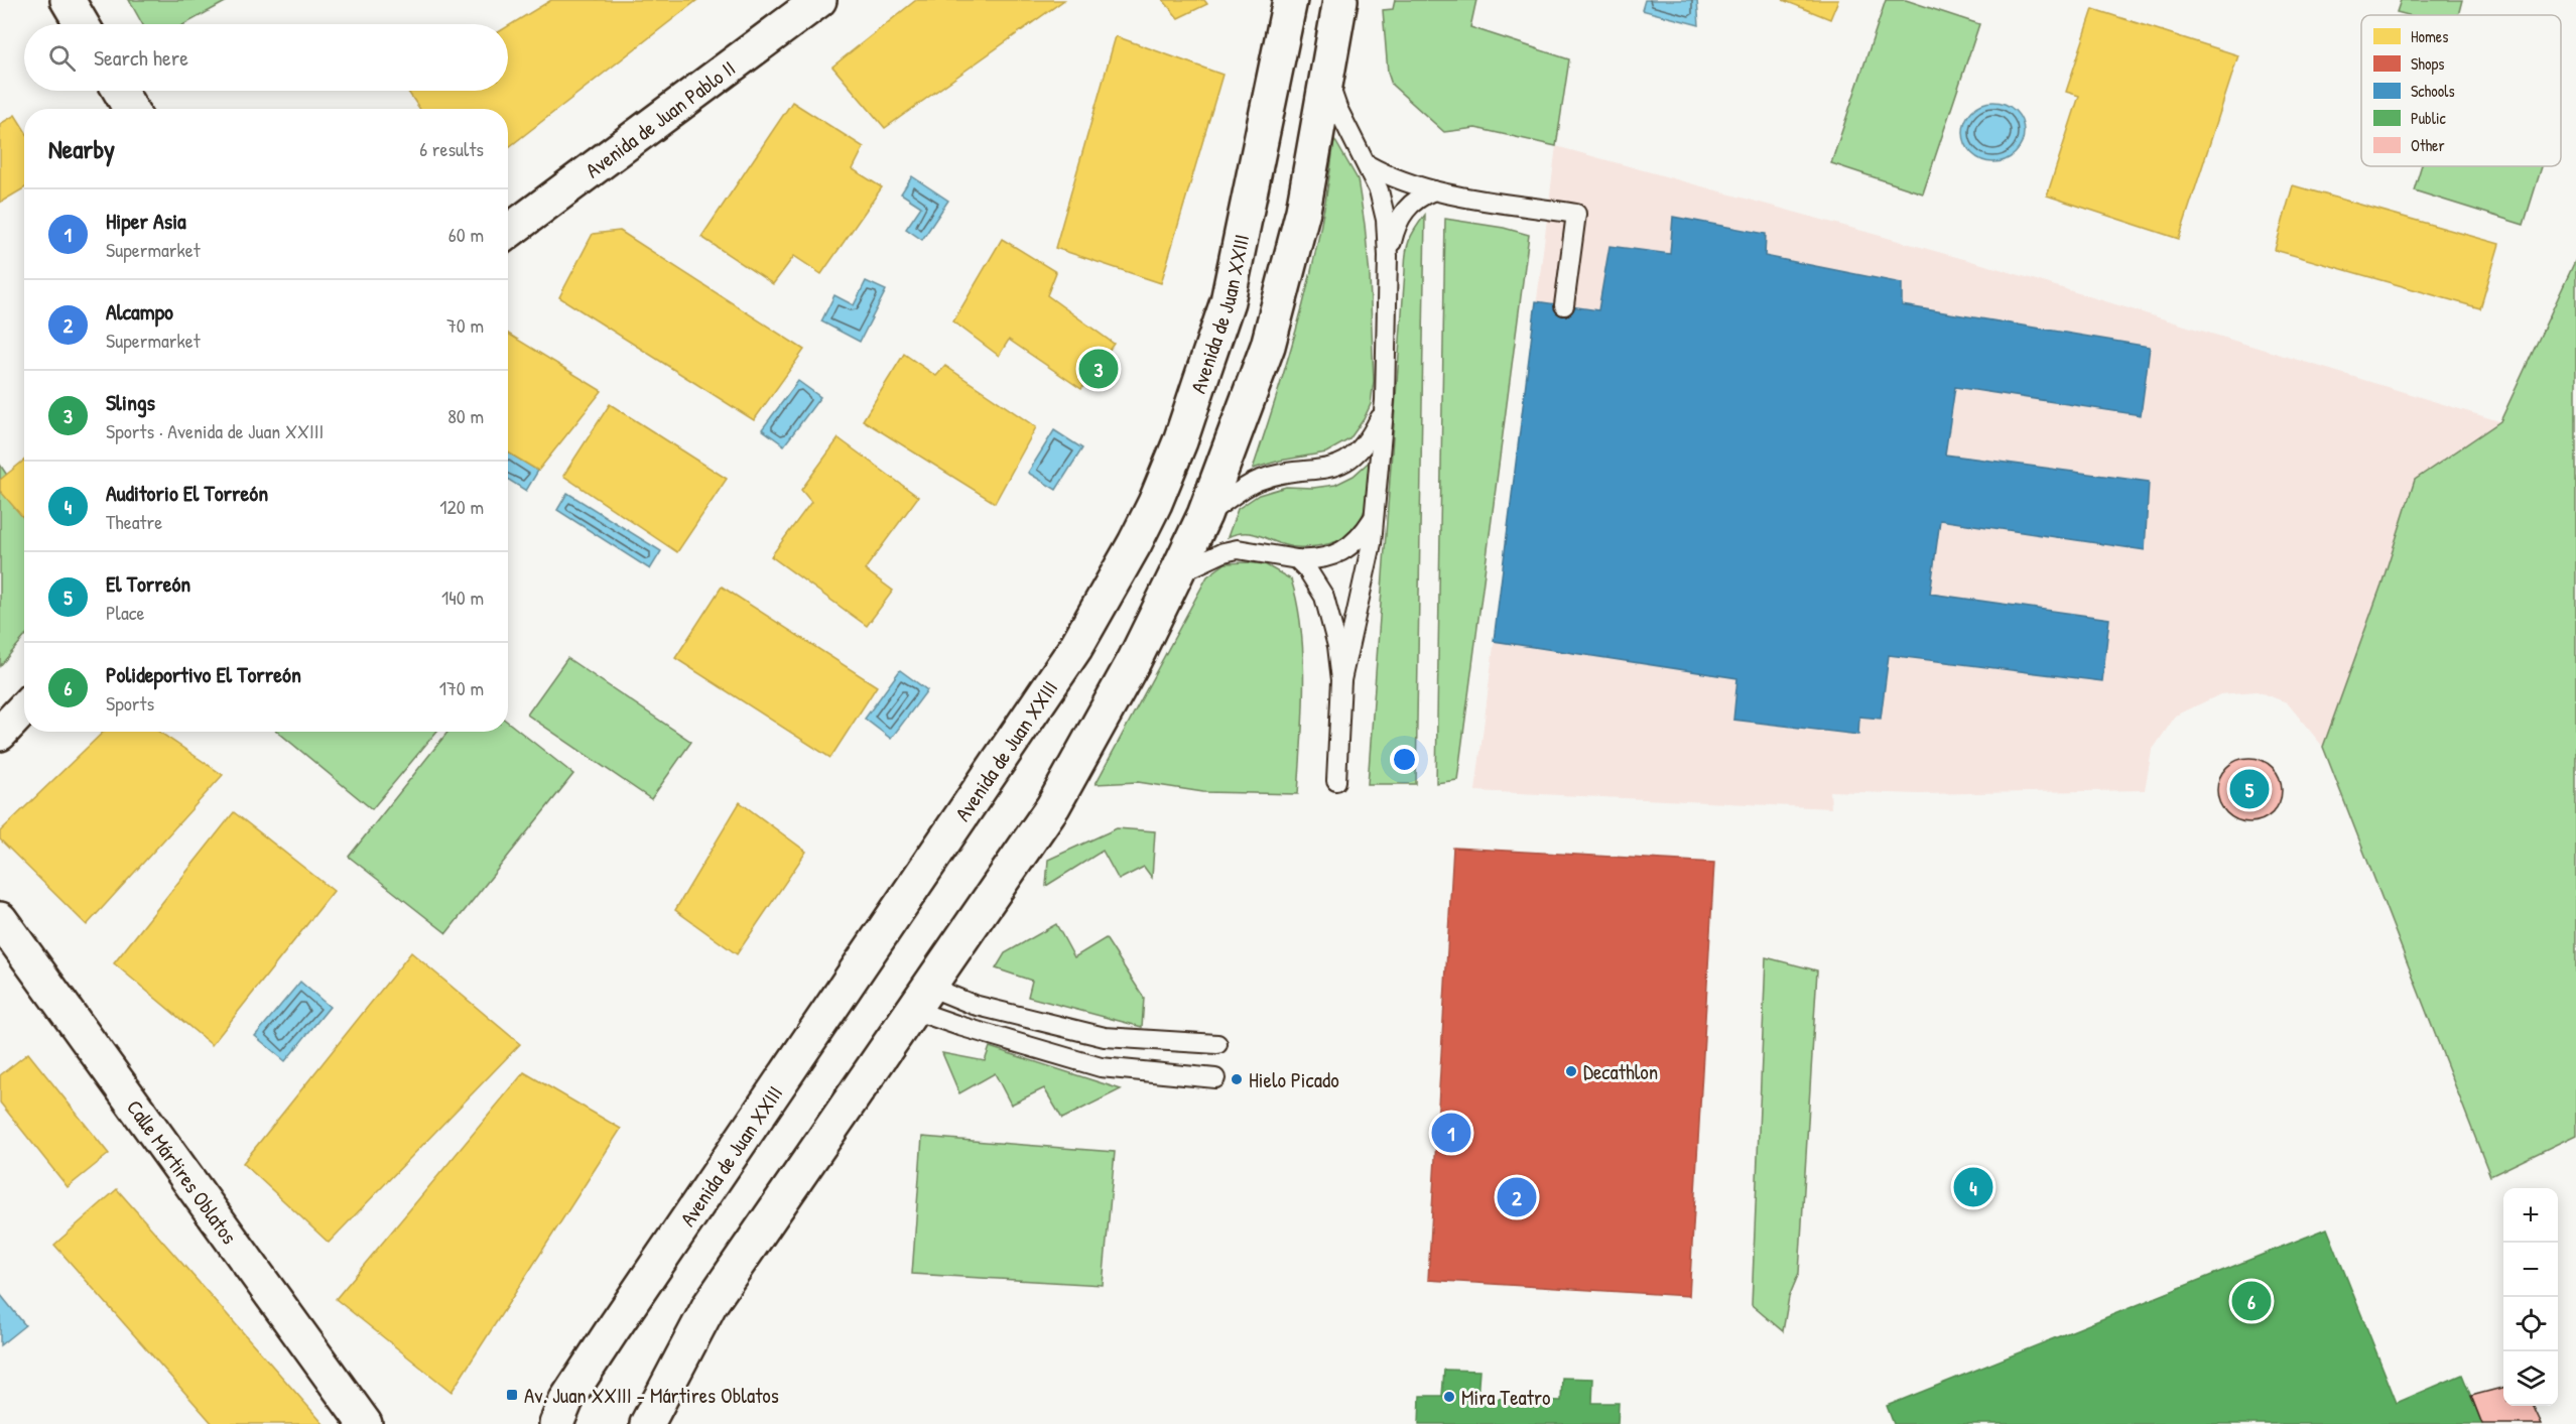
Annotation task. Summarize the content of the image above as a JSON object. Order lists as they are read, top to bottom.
{
  "streets": {
    "main road": ["Avenida de Juan Pablo II", "Avenida de Juan XXIII", "Calle Mártires Oblatos"]
  },
  "places": {
    "other": ["Decathlon", "Hielo Picado", "Mira Teatro"],
    "transit": ["Av. Juan XXIII - Mártires Oblatos"]
  },
  "legend": [
    "Homes",
    "Shops",
    "Schools",
    "Public",
    "Other"
  ],
  "page": {
    "search": "Search here",
    "heading": ["Nearby", "6 results"],
    "list": [
      {
        "mark": "1",
        "name": "Hiper Asia",
        "note": "Supermarket",
        "value": "60 m"
      },
      {
        "mark": "2",
        "name": "Alcampo",
        "note": "Supermarket",
        "value": "70 m"
      },
      {
        "mark": "3",
        "name": "Slings",
        "note": "Sports · Avenida de Juan XXIII",
        "value": "80 m"
      },
      {
        "mark": "4",
        "name": "Auditorio El Torreón",
        "note": "Theatre",
        "value": "120 m"
      },
      {
        "mark": "5",
        "name": "El Torreón",
        "note": "Place",
        "value": "140 m"
      },
      {
        "mark": "6",
        "name": "Polideportivo El Torreón",
        "note": "Sports",
        "value": "170 m"
      }
    ],
    "pins": [
      "3",
      "5",
      "1",
      "4",
      "2",
      "6"
    ],
    "map_buttons": ["+", "−"]
  }
}
